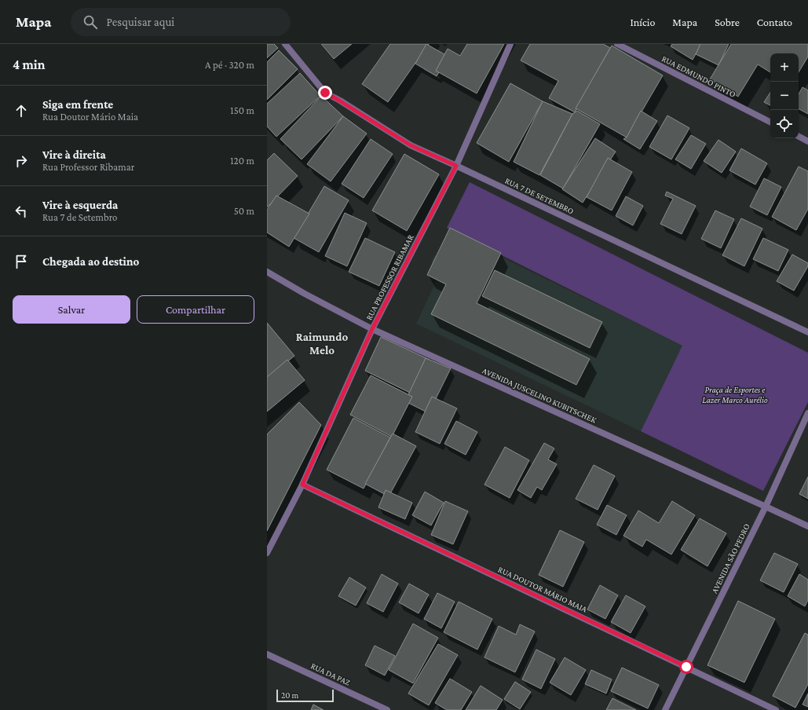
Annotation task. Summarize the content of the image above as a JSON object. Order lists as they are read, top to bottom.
{
  "streets": {
    "street": [
      "RUA EDMUNDO PINTO",
      "RUA 7 DE SETEMBRO",
      "RUA PROFESSOR RIBAMAR",
      "AVENIDA JUSCELINO KUBITSCHEK",
      "AVENIDA SÃO PEDRO",
      "RUA DOUTOR MÁRIO MAIA",
      "RUA DA PAZ"
    ]
  },
  "crossings": [
    ["RUA 7 DE SETEMBRO", "RUA PROFESSOR RIBAMAR"],
    ["RUA PROFESSOR RIBAMAR", "AVENIDA JUSCELINO KUBITSCHEK"],
    ["RUA PROFESSOR RIBAMAR", "RUA DOUTOR MÁRIO MAIA"],
    ["AVENIDA JUSCELINO KUBITSCHEK", "AVENIDA SÃO PEDRO"],
    ["AVENIDA SÃO PEDRO", "RUA DOUTOR MÁRIO MAIA"]
  ],
  "districts": ["Raimundo Melo"],
  "parks": ["Praça de Esportes e Lazer Marco Aurélio"],
  "scale_bar": "20 m",
  "page": {
    "header": "Mapa",
    "search": "Pesquisar aqui",
    "nav": [
      "Início",
      "Mapa",
      "Sobre",
      "Contato"
    ],
    "heading": ["4 min", "A pé · 320 m"],
    "map_buttons": ["+", "−"],
    "list": [
      ["Siga em frente", "Rua Doutor Mário Maia", "150 m"],
      ["Vire à direita", "Rua Professor Ribamar", "120 m"],
      ["Vire à esquerda", "Rua 7 de Setembro", "50 m"],
      "Chegada ao destino"
    ],
    "buttons": ["Salvar", "Compartilhar"],
    "scale": "20 m"
  }
}
